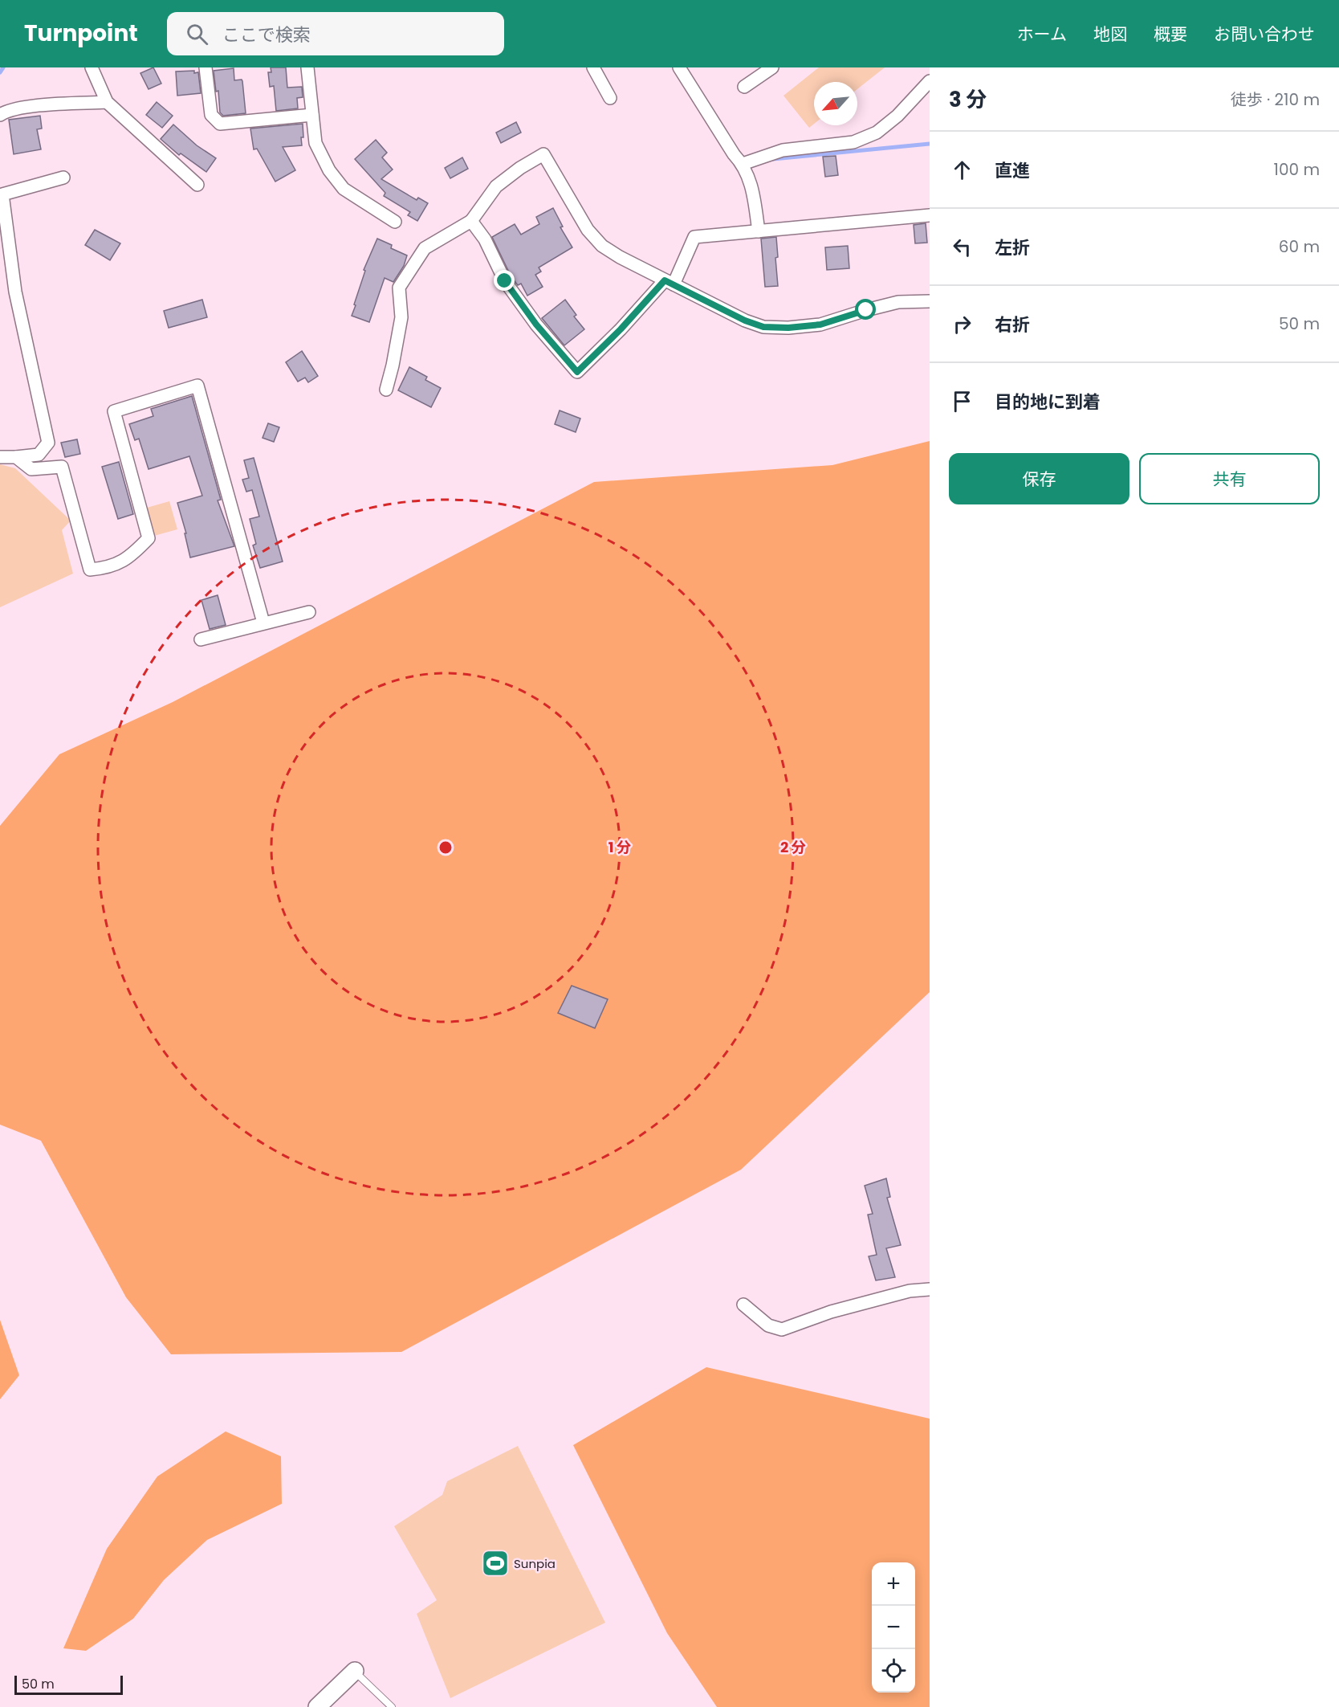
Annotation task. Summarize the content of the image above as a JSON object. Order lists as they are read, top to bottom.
{
  "places": {
    "sports": ["Sunpia"]
  },
  "scale_bar": "50 m",
  "north": "bottom left",
  "page": {
    "header": "Turnpoint",
    "search": "ここで検索",
    "nav": [
      "ホーム",
      "地図",
      "概要",
      "お問い合わせ"
    ],
    "heading": ["3 分", "徒歩 · 210 m"],
    "list": [
      ["直進", "100 m"],
      ["左折", "60 m"],
      ["右折", "50 m"],
      "目的地に到着"
    ],
    "buttons": ["保存", "共有"],
    "map_buttons": ["+", "−"],
    "scale": "50 m"
  },
  "rings": ["1 分", "2 分"]
}
